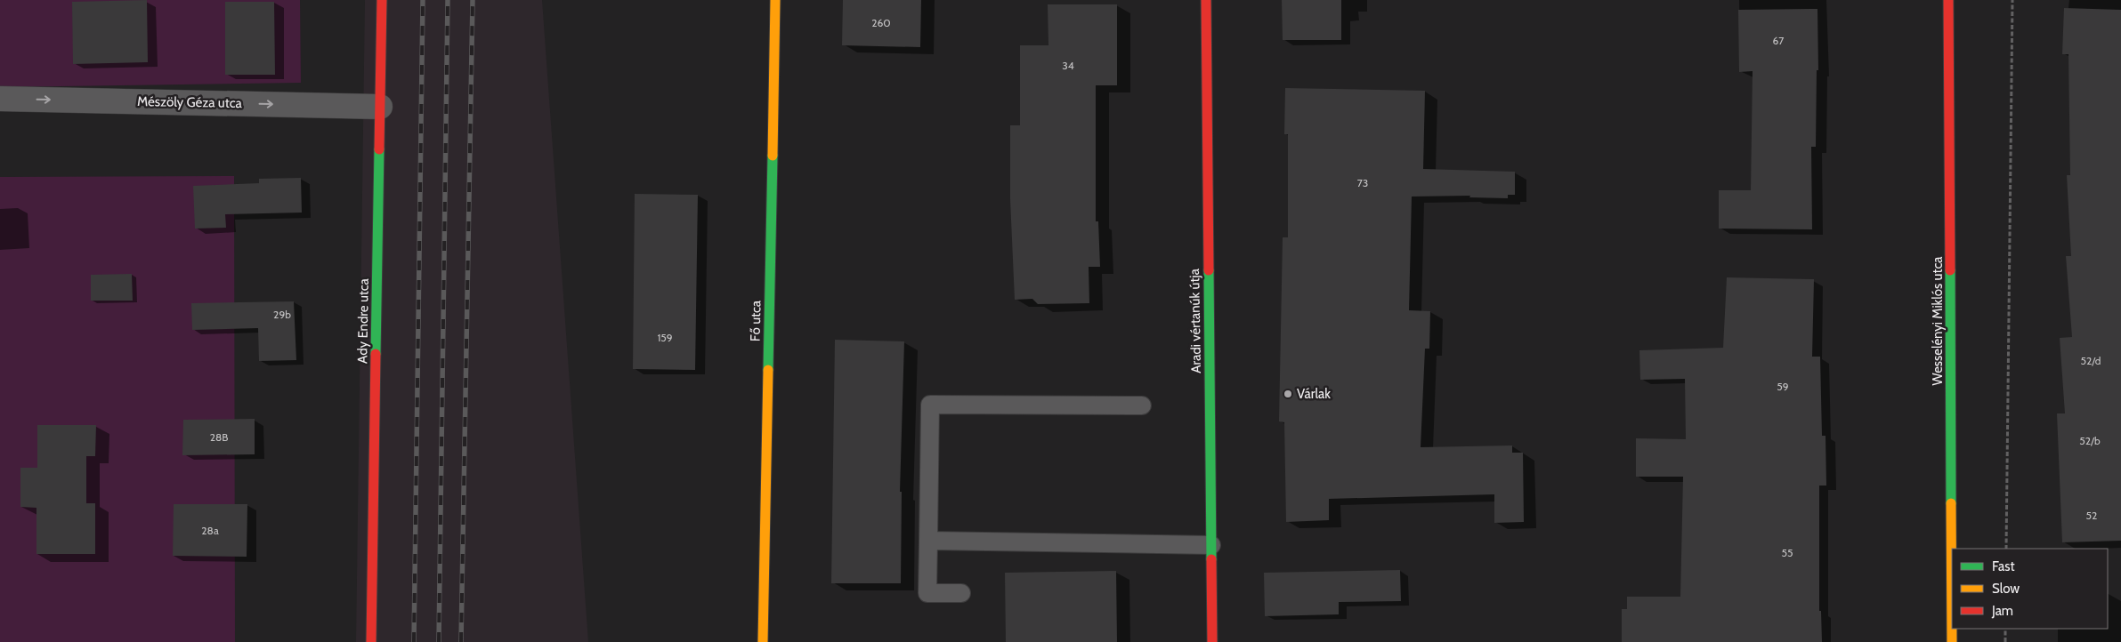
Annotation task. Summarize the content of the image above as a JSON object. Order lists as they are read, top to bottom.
{
  "streets": {
    "street": [
      "Mészöly Géza utca",
      "Ady Endre utca",
      "Fő utca",
      "Aradi vértanúk útja",
      "Wesselényi Miklós utca"
    ]
  },
  "crossings": [
    ["Mészöly Géza utca", "Ady Endre utca"]
  ],
  "one_way": ["Mészöly Géza utca"],
  "places": ["Várlak"],
  "house_numbers": [
    "260",
    "67",
    "34",
    "73",
    "29b",
    "159",
    "52/d",
    "59",
    "28B",
    "52/b",
    "52",
    "28a",
    "55"
  ],
  "legend": ["Fast", "Slow", "Jam"]
}
